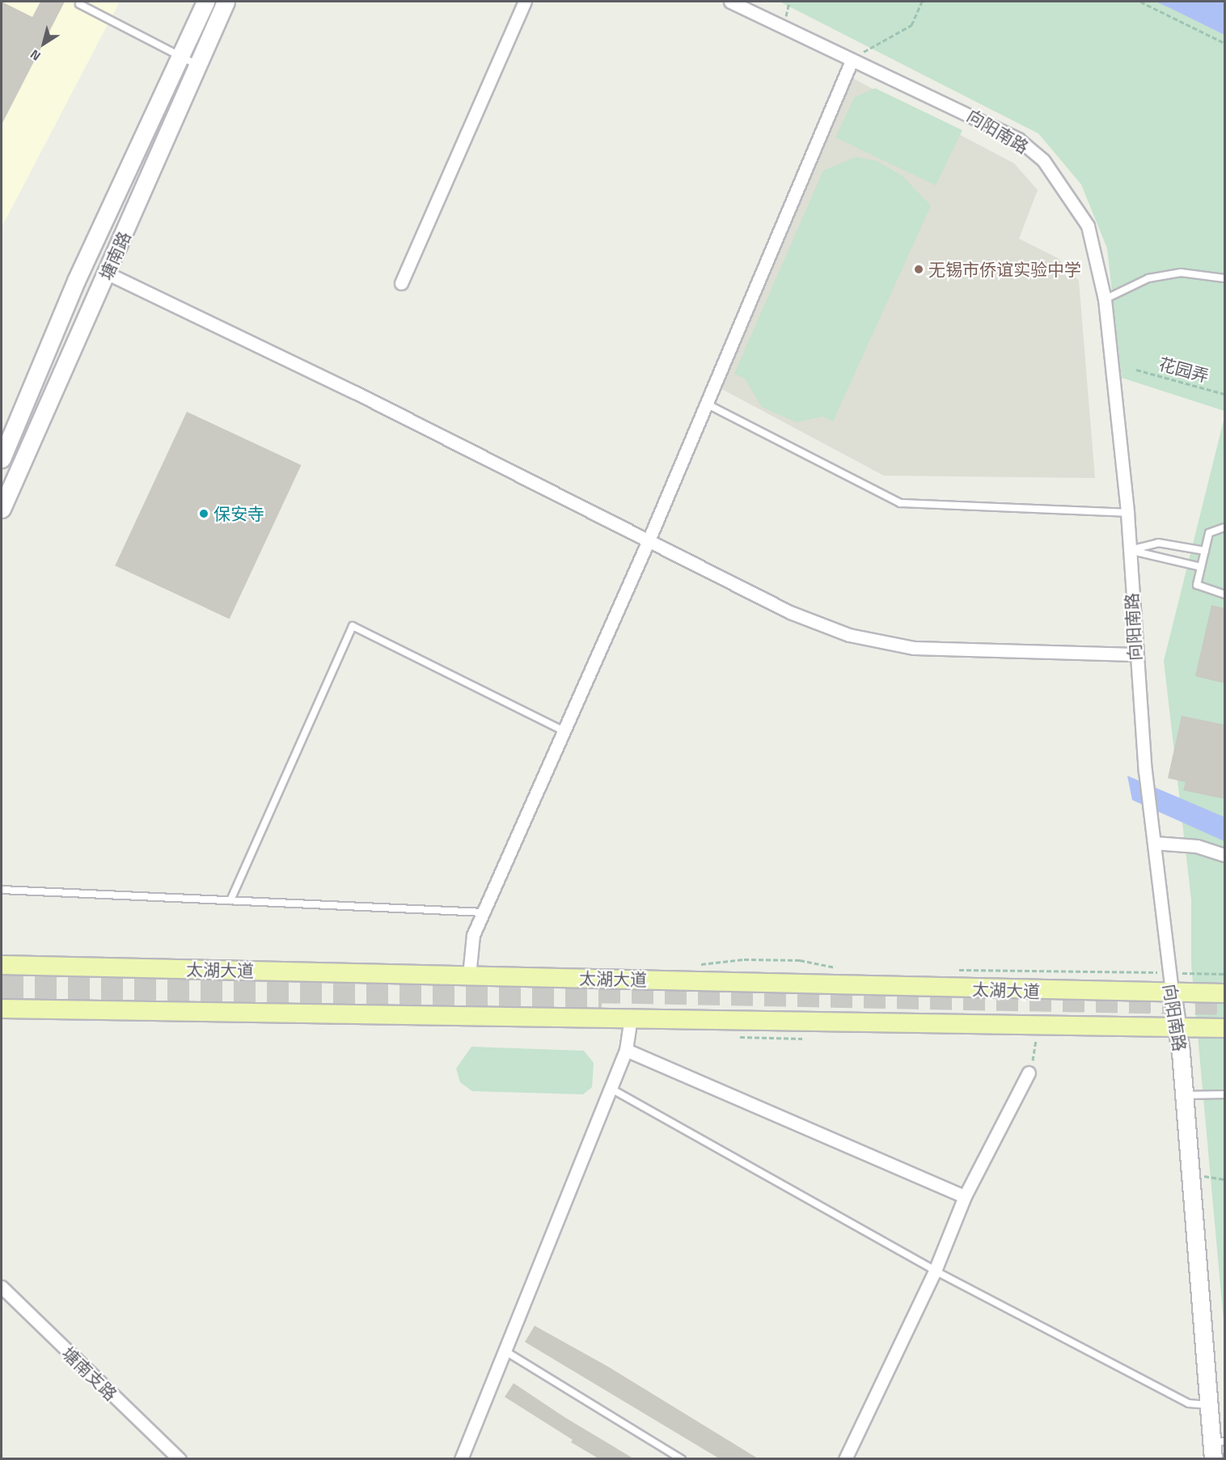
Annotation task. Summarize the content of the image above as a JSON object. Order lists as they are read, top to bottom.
{
  "streets": {
    "main road": ["向阳南路", "塘南路", "太湖大道"],
    "street": ["塘南支路"],
    "path": ["花园弄"]
  },
  "crossings": [
    ["向阳南路", "太湖大道"]
  ],
  "places": ["无锡市侨谊实验中学", "保安寺"],
  "north": "bottom left"
}
